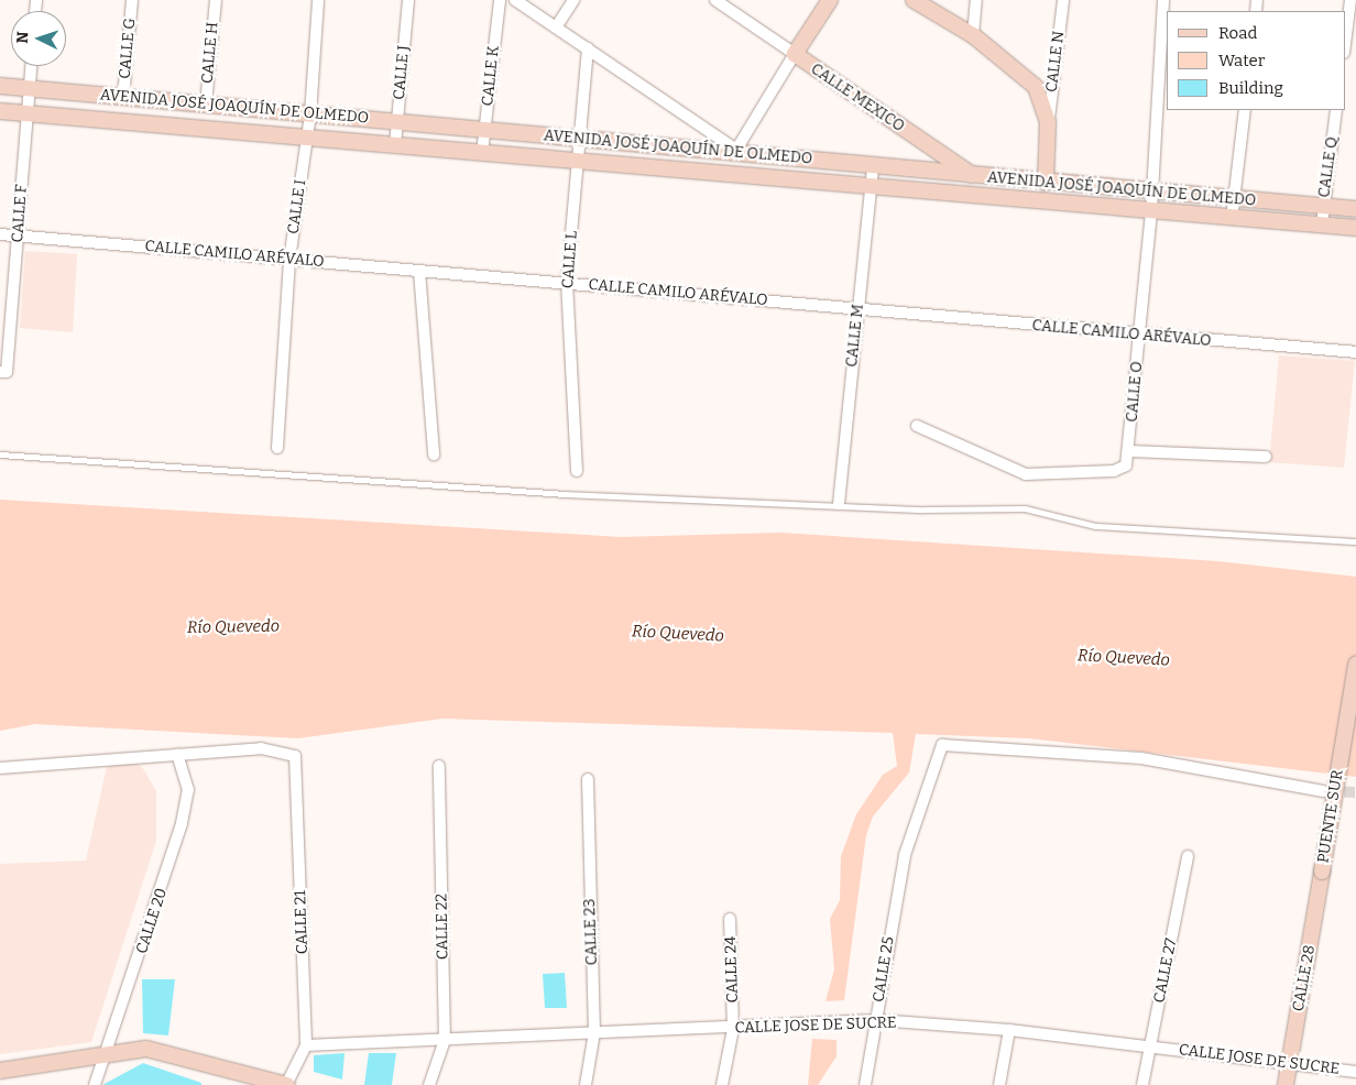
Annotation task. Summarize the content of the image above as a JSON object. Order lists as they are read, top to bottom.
{
  "streets": {
    "main road": [
      "CALLE MEXICO",
      "AVENIDA JOSÉ JOAQUÍN DE OLMEDO",
      "PUENTE SUR",
      "CALLE 28"
    ],
    "street": [
      "CALLE G",
      "CALLE H",
      "CALLE N",
      "CALLE J",
      "CALLE K",
      "CALLE Q",
      "CALLE I",
      "CALLE F",
      "CALLE CAMILO ARÉVALO",
      "CALLE L",
      "CALLE M",
      "CALLE O",
      "CALLE 20",
      "CALLE 21",
      "CALLE 22",
      "CALLE 23",
      "CALLE 24",
      "CALLE 25",
      "CALLE 27",
      "CALLE JOSE DE SUCRE"
    ]
  },
  "crossings": [
    ["CALLE G", "AVENIDA JOSÉ JOAQUÍN DE OLMEDO"],
    ["CALLE H", "AVENIDA JOSÉ JOAQUÍN DE OLMEDO"],
    ["CALLE J", "AVENIDA JOSÉ JOAQUÍN DE OLMEDO"],
    ["CALLE K", "AVENIDA JOSÉ JOAQUÍN DE OLMEDO"],
    ["CALLE MEXICO", "AVENIDA JOSÉ JOAQUÍN DE OLMEDO"],
    ["AVENIDA JOSÉ JOAQUÍN DE OLMEDO", "CALLE Q"],
    ["AVENIDA JOSÉ JOAQUÍN DE OLMEDO", "CALLE I"],
    ["AVENIDA JOSÉ JOAQUÍN DE OLMEDO", "CALLE F"],
    ["AVENIDA JOSÉ JOAQUÍN DE OLMEDO", "CALLE L"],
    ["AVENIDA JOSÉ JOAQUÍN DE OLMEDO", "CALLE M"],
    ["AVENIDA JOSÉ JOAQUÍN DE OLMEDO", "CALLE O"],
    ["CALLE I", "CALLE CAMILO ARÉVALO"],
    ["CALLE F", "CALLE CAMILO ARÉVALO"],
    ["CALLE CAMILO ARÉVALO", "CALLE L"],
    ["CALLE CAMILO ARÉVALO", "CALLE M"],
    ["CALLE CAMILO ARÉVALO", "CALLE O"],
    ["PUENTE SUR", "CALLE 28"],
    ["CALLE 20", "CALLE 21"],
    ["CALLE 21", "CALLE JOSE DE SUCRE"],
    ["CALLE 22", "CALLE JOSE DE SUCRE"],
    ["CALLE 23", "CALLE JOSE DE SUCRE"],
    ["CALLE 24", "CALLE JOSE DE SUCRE"],
    ["CALLE 25", "CALLE JOSE DE SUCRE"],
    ["CALLE 27", "CALLE JOSE DE SUCRE"],
    ["CALLE 28", "CALLE JOSE DE SUCRE"]
  ],
  "water": ["Río Quevedo"],
  "legend": ["Road", "Water", "Building"],
  "north": "left"
}
